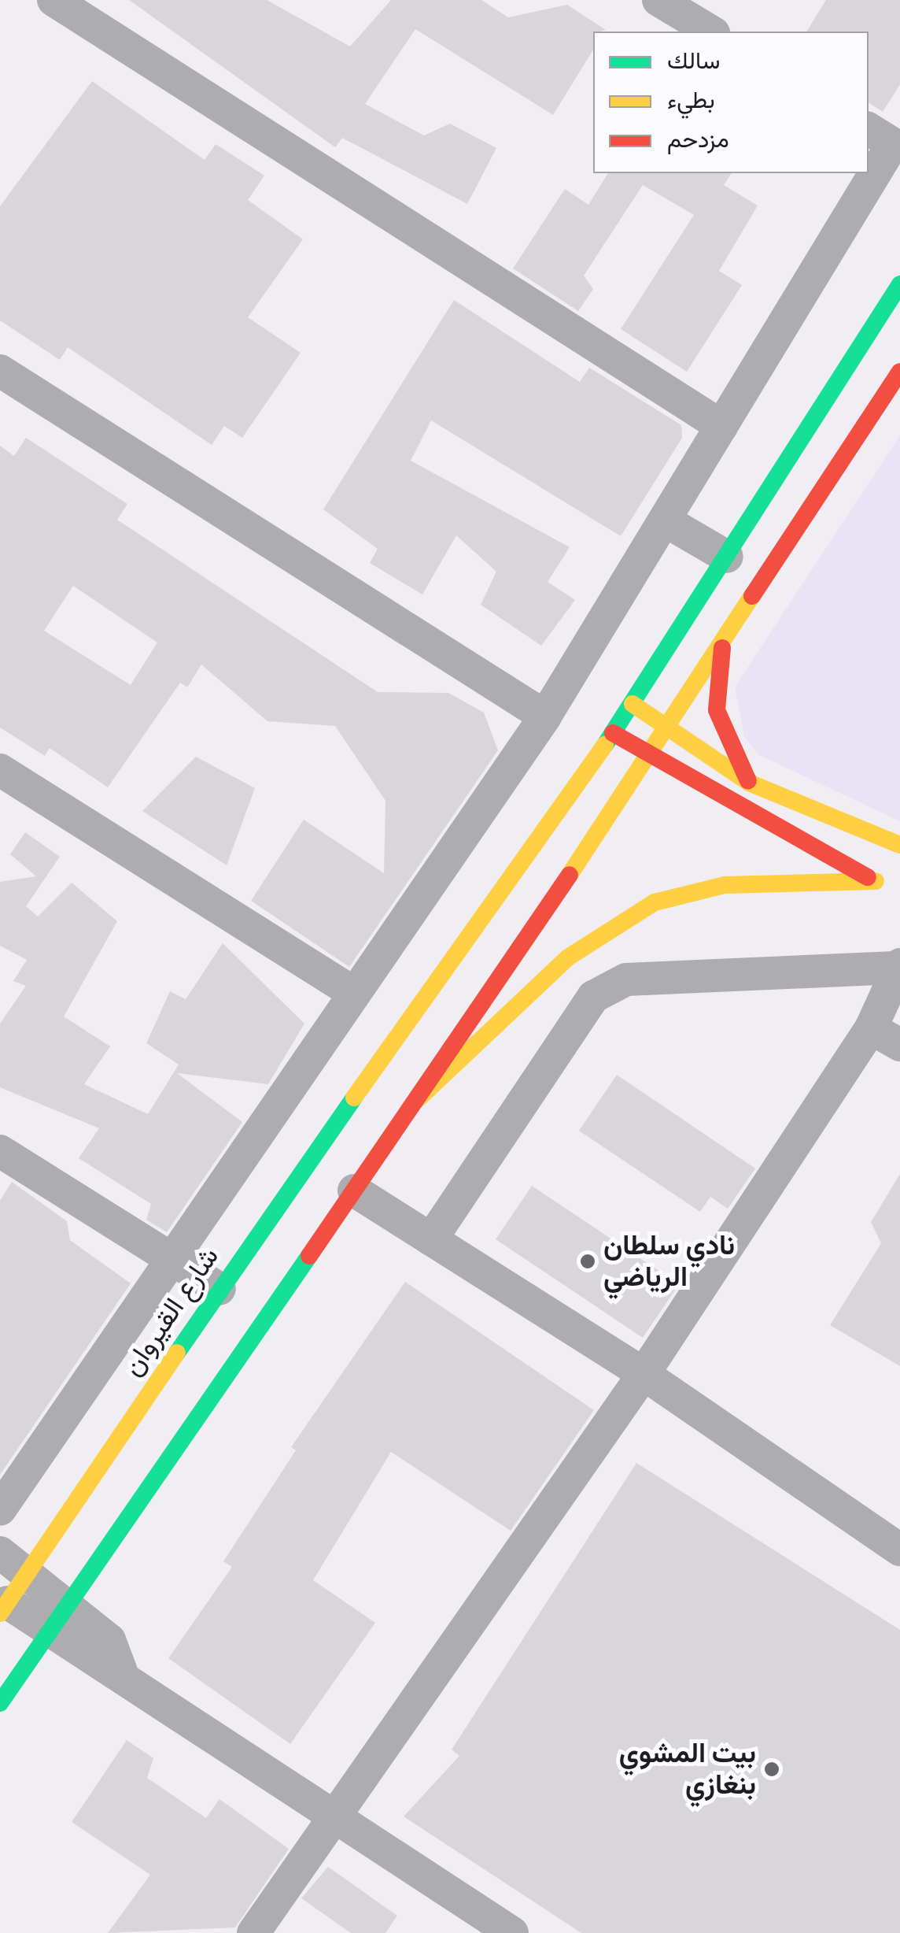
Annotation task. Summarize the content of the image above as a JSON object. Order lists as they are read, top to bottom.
{
  "streets": {
    "main road": ["شارع القيروان"]
  },
  "places": ["نادي سلطان الرياضي", "بيت المشوي بنغازي"],
  "legend": ["سالك", "بطيء", "مزدحم"]
}
